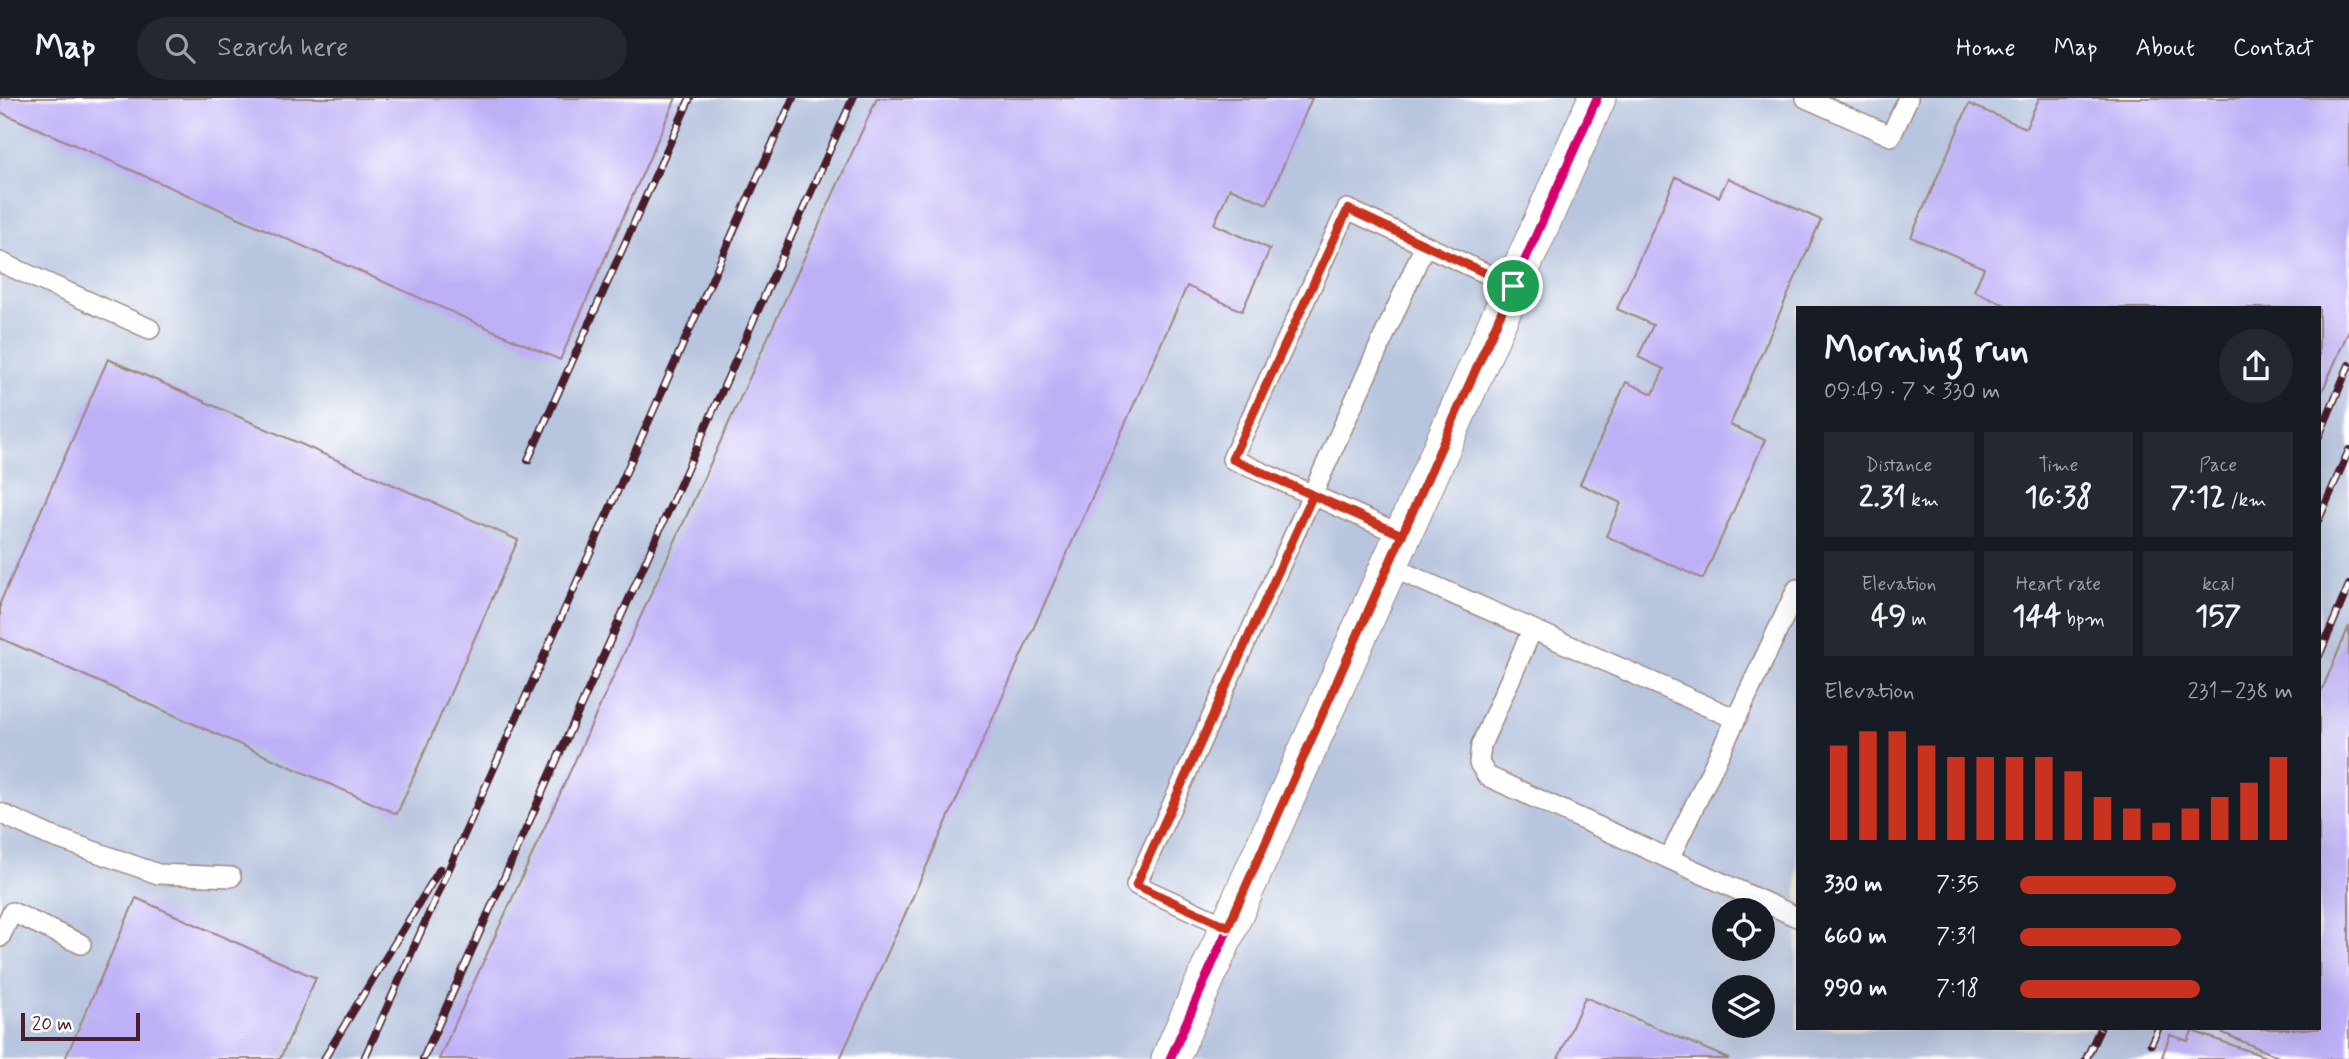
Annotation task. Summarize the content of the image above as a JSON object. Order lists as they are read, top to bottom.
{
  "scale_bar": "20 m",
  "page": {
    "header": "Map",
    "search": "Search here",
    "nav": [
      "Home",
      "Map",
      "About",
      "Contact"
    ],
    "heading": ["Morning run", "09:49 · 7 × 330 m"],
    "stats": [
      ["Distance", "2.31 km"],
      ["Time", "16:38"],
      ["Pace", "7:12 /km"],
      ["Elevation", "49 m"],
      ["Heart rate", "144 bpm"],
      ["kcal", "157"]
    ],
    "chart": ["Elevation", "231–238 m"],
    "list": [
      {
        "name": "330 m",
        "note": "7:35"
      },
      {
        "name": "660 m",
        "note": "7:31"
      },
      {
        "name": "990 m",
        "note": "7:18"
      }
    ],
    "scale": "20 m"
  }
}
